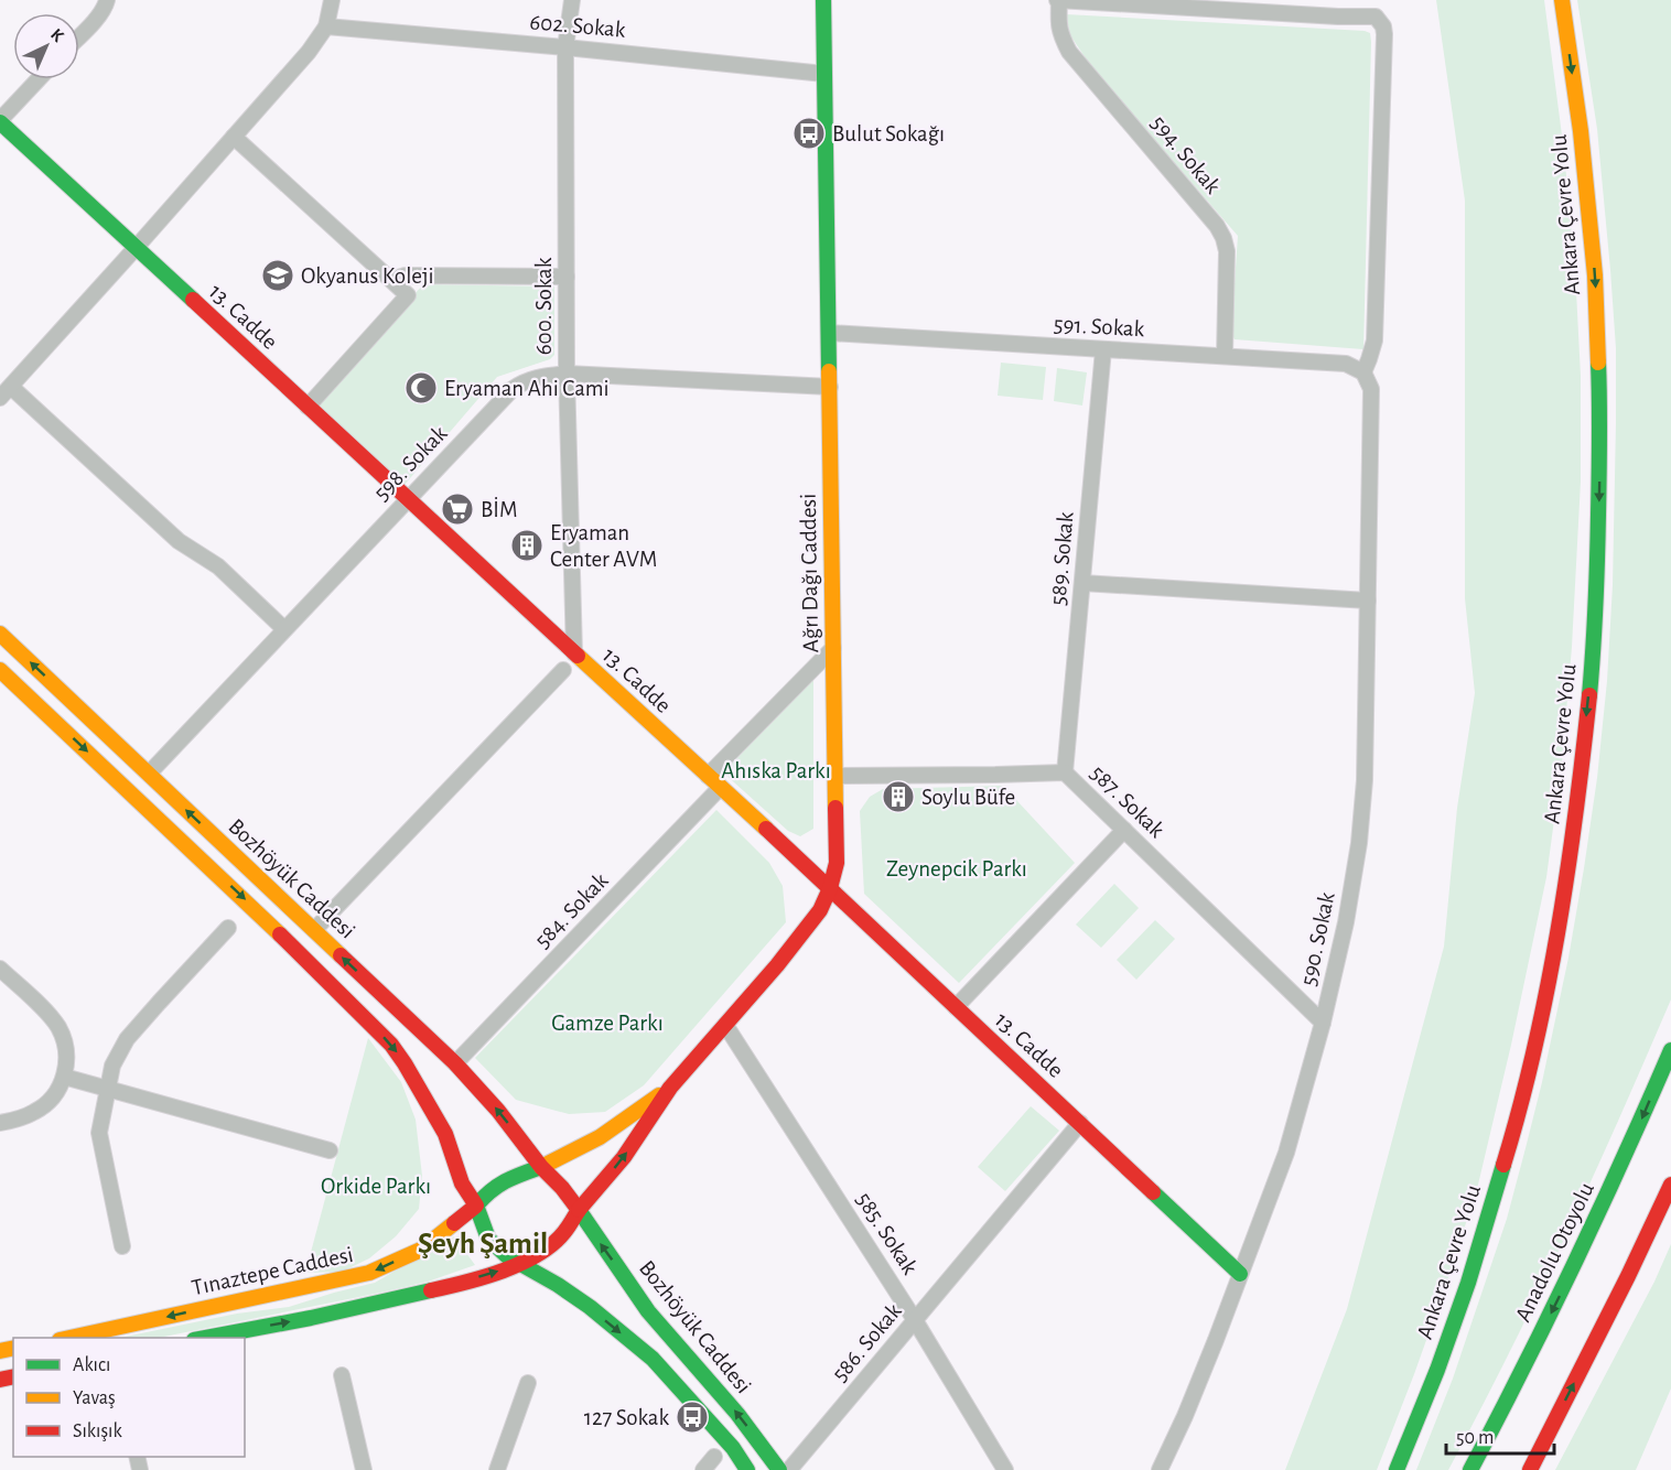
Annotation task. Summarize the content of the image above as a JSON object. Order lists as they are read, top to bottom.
{
  "streets": {
    "main road": [
      "Ankara Çevre Yolu",
      "13. Cadde",
      "Ağrı Dağı Caddesi",
      "Bozhöyük Caddesi",
      "Anadolu Otoyolu",
      "Tınaztepe Caddesi"
    ],
    "street": [
      "602. Sokak",
      "594. Sokak",
      "600. Sokak",
      "591. Sokak",
      "598. Sokak",
      "589. Sokak",
      "587. Sokak",
      "584. Sokak",
      "590. Sokak",
      "585. Sokak",
      "586. Sokak"
    ]
  },
  "crossings": [
    ["602. Sokak", "600. Sokak"],
    ["602. Sokak", "Ağrı Dağı Caddesi"],
    ["594. Sokak", "591. Sokak"],
    ["600. Sokak", "13. Cadde"],
    ["600. Sokak", "598. Sokak"],
    ["13. Cadde", "598. Sokak"],
    ["13. Cadde", "Ağrı Dağı Caddesi"],
    ["13. Cadde", "584. Sokak"],
    ["13. Cadde", "590. Sokak"],
    ["13. Cadde", "586. Sokak"],
    ["591. Sokak", "589. Sokak"],
    ["591. Sokak", "Ağrı Dağı Caddesi"],
    ["591. Sokak", "590. Sokak"],
    ["598. Sokak", "Ağrı Dağı Caddesi"],
    ["598. Sokak", "Bozhöyük Caddesi"],
    ["589. Sokak", "587. Sokak"],
    ["Ağrı Dağı Caddesi", "587. Sokak"],
    ["Ağrı Dağı Caddesi", "Bozhöyük Caddesi"],
    ["Ağrı Dağı Caddesi", "585. Sokak"],
    ["Ağrı Dağı Caddesi", "Tınaztepe Caddesi"],
    ["587. Sokak", "590. Sokak"],
    ["Bozhöyük Caddesi", "584. Sokak"],
    ["Bozhöyük Caddesi", "Tınaztepe Caddesi"],
    ["585. Sokak", "586. Sokak"]
  ],
  "one_way": ["Ankara Çevre Yolu"],
  "districts": ["Şeyh Şamil"],
  "parks": [
    "Ahıska Parkı",
    "Zeynepcik Parkı",
    "Gamze Parkı",
    "Orkide Parkı"
  ],
  "places": {
    "bus stop": ["Bulut Sokağı", "127 Sokak"],
    "school or university": ["Okyanus Koleji"],
    "mosque": ["Eryaman Ahi Cami"],
    "supermarket": ["BİM"],
    "building": ["Eryaman Center AVM", "Soylu Büfe"]
  },
  "legend": ["Akıcı", "Yavaş", "Sıkışık"],
  "scale_bar": "50 m",
  "north": "top right"
}
